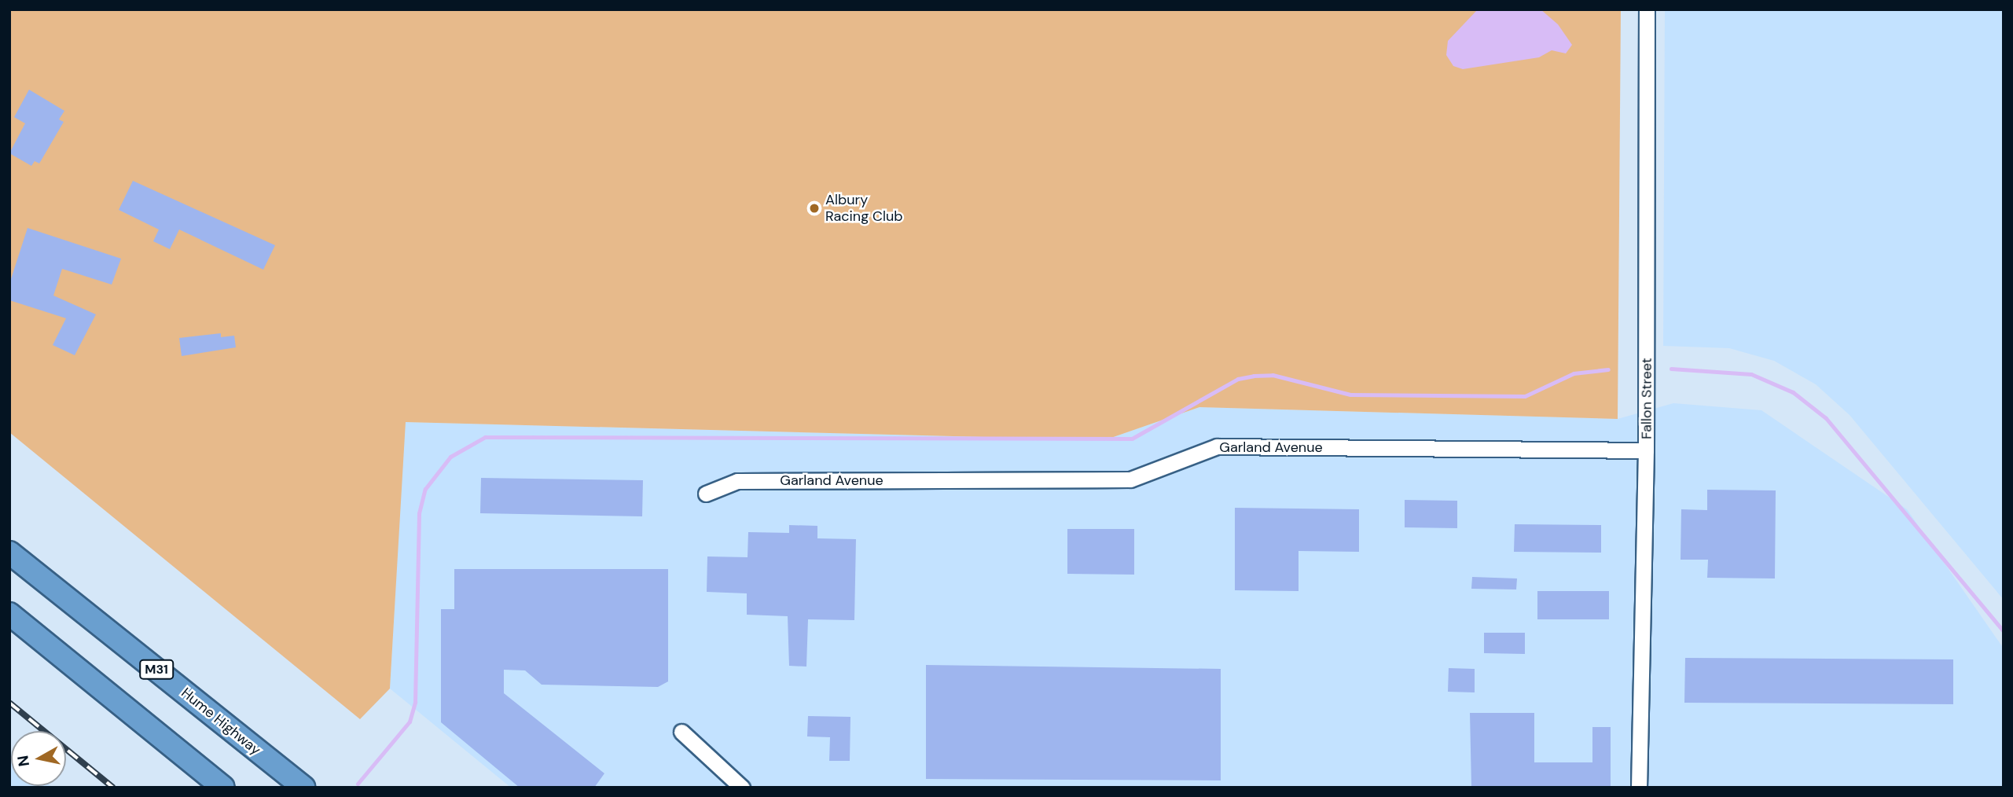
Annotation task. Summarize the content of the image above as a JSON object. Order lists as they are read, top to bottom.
{
  "streets": {
    "highway": ["M31", "Hume Highway"],
    "street": ["Fallon Street", "Garland Avenue"]
  },
  "crossings": [
    ["Fallon Street", "Garland Avenue"]
  ],
  "places": ["Albury Racing Club"],
  "north": "left"
}
